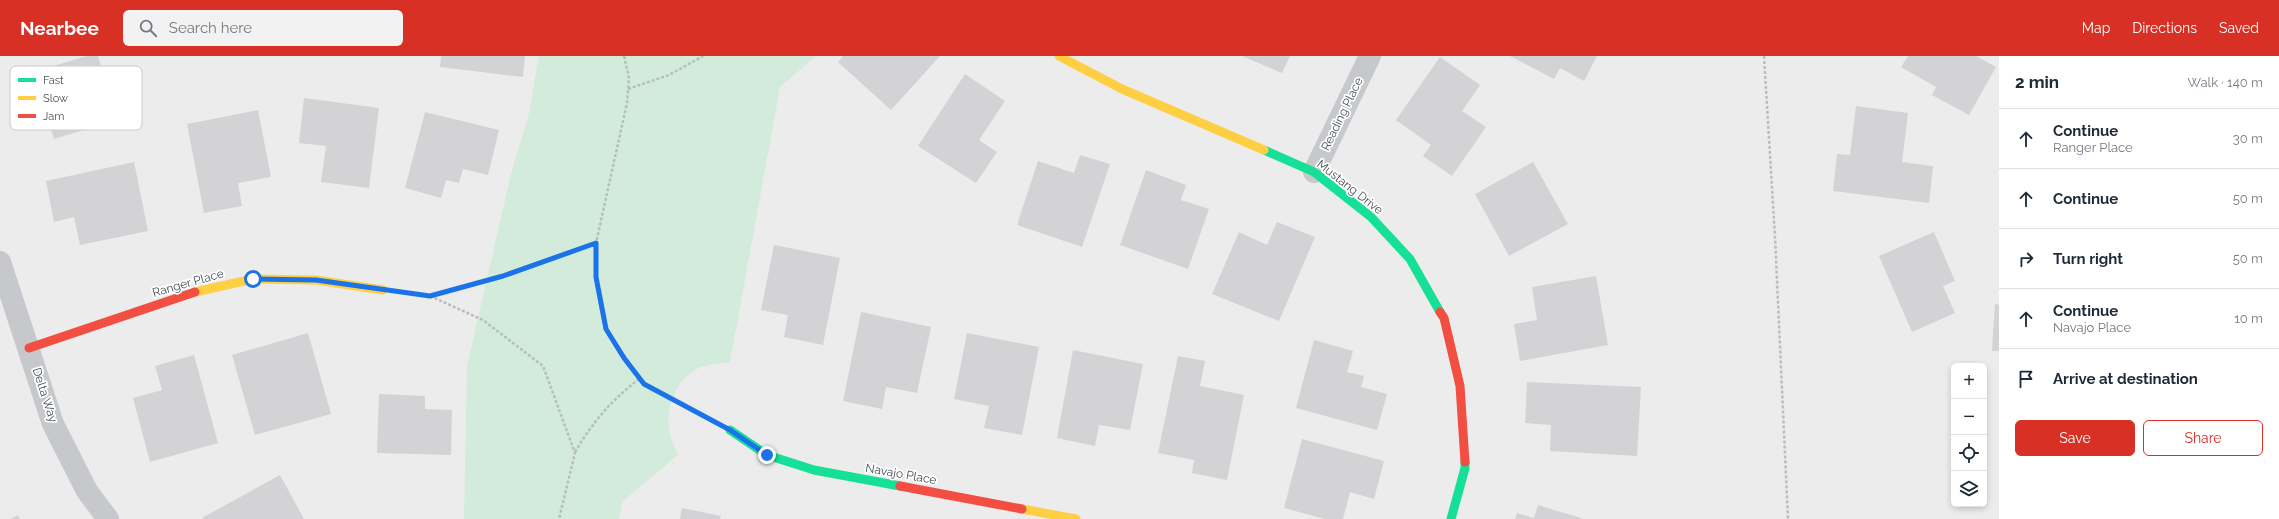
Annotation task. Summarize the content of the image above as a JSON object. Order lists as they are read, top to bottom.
{
  "streets": {
    "street": [
      "Reading Place",
      "Mustang Drive",
      "Ranger Place",
      "Delta Way",
      "Navajo Place"
    ]
  },
  "crossings": [
    ["Reading Place", "Mustang Drive"],
    ["Ranger Place", "Delta Way"]
  ],
  "legend": ["Fast", "Slow", "Jam"],
  "page": {
    "header": "Nearbee",
    "search": "Search here",
    "nav": ["Map", "Directions", "Saved"],
    "heading": ["2 min", "Walk · 140 m"],
    "list": [
      ["Continue", "Ranger Place", "30 m"],
      ["Continue", "50 m"],
      ["Turn right", "50 m"],
      ["Continue", "Navajo Place", "10 m"],
      "Arrive at destination"
    ],
    "map_buttons": ["+", "−"],
    "buttons": ["Save", "Share"]
  }
}
